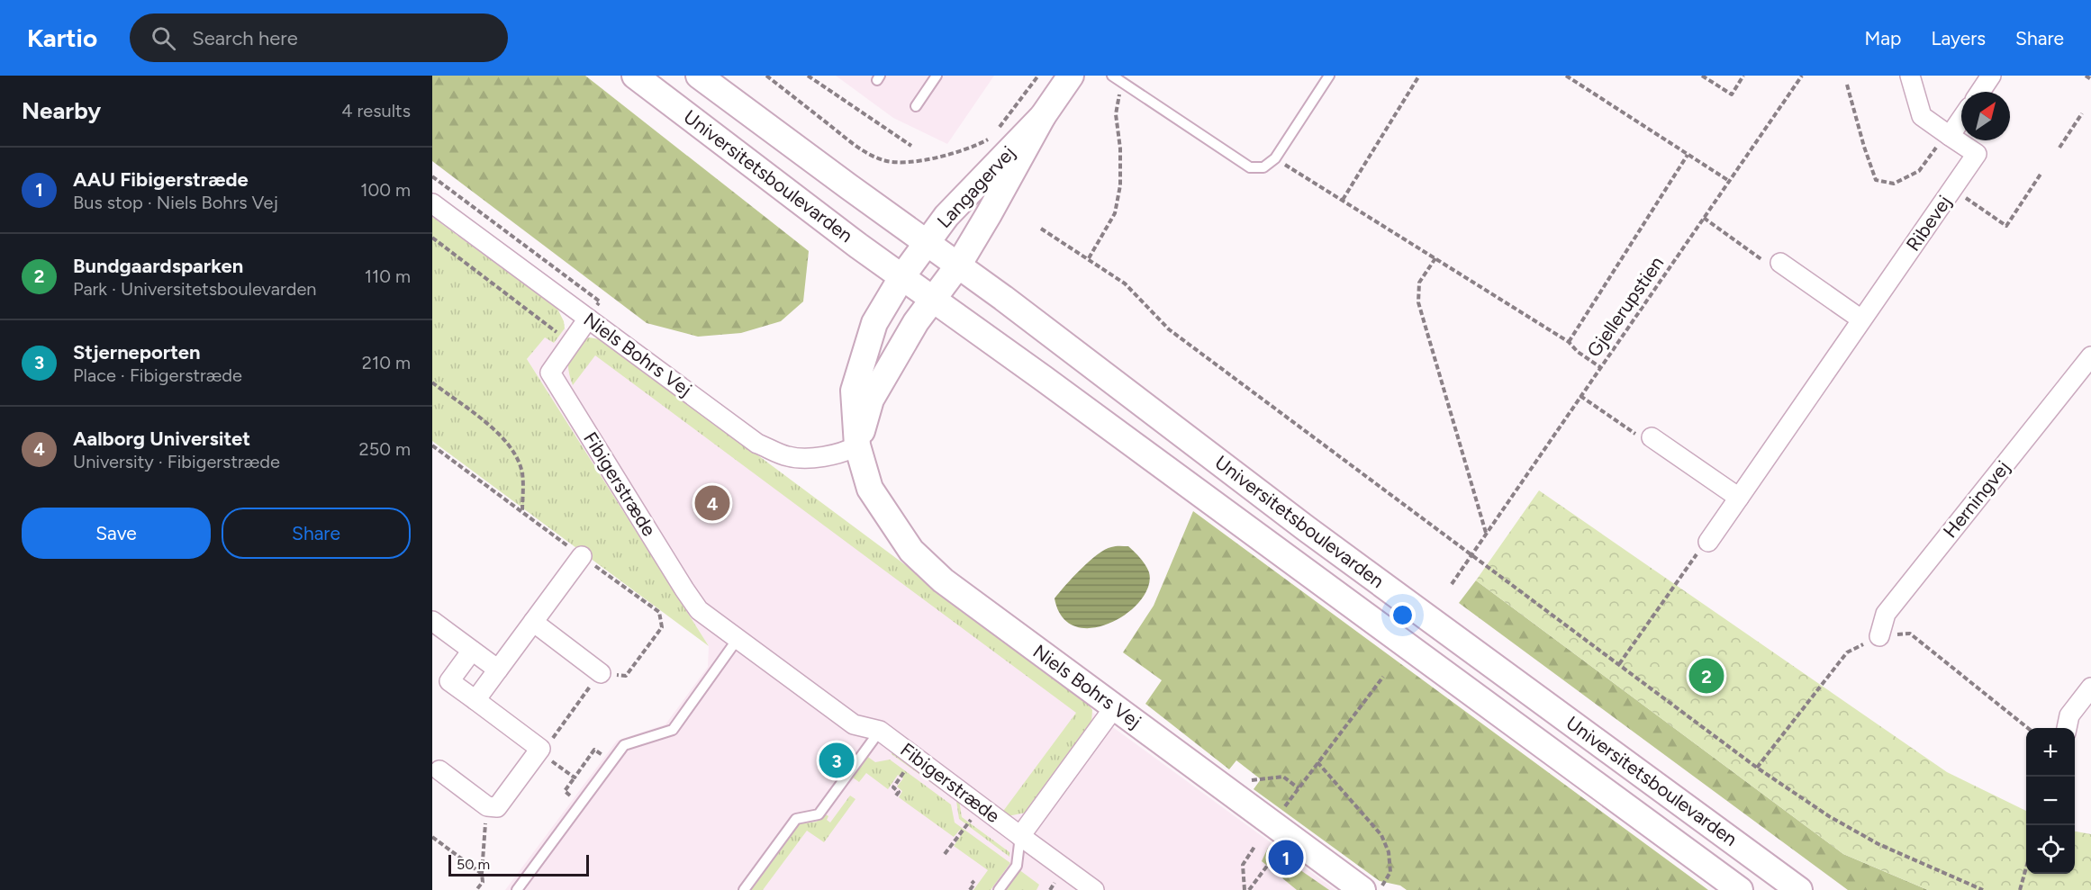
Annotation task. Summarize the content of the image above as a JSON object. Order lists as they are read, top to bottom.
{
  "streets": {
    "main road": ["Universitetsboulevarden", "Langagervej", "Niels Bohrs Vej"],
    "street": ["Ribevej", "Fibigerstræde", "Herningvej"],
    "path": ["Gjellerupstien"]
  },
  "crossings": [
    ["Universitetsboulevarden", "Langagervej"],
    ["Universitetsboulevarden", "Niels Bohrs Vej"],
    ["Langagervej", "Niels Bohrs Vej"],
    ["Niels Bohrs Vej", "Fibigerstræde"]
  ],
  "scale_bar": "50 m",
  "north": "top right",
  "page": {
    "header": "Kartio",
    "search": "Search here",
    "nav": ["Map", "Layers", "Share"],
    "heading": ["Nearby", "4 results"],
    "list": [
      {
        "mark": "1",
        "name": "AAU Fibigerstræde",
        "note": "Bus stop · Niels Bohrs Vej",
        "value": "100 m"
      },
      {
        "mark": "2",
        "name": "Bundgaardsparken",
        "note": "Park · Universitetsboulevarden",
        "value": "110 m"
      },
      {
        "mark": "3",
        "name": "Stjerneporten",
        "note": "Place · Fibigerstræde",
        "value": "210 m"
      },
      {
        "mark": "4",
        "name": "Aalborg Universitet",
        "note": "University · Fibigerstræde",
        "value": "250 m"
      }
    ],
    "pins": [
      "4",
      "2",
      "3",
      "1"
    ],
    "buttons": ["Save", "Share"],
    "map_buttons": ["+", "−"],
    "scale": "50 m"
  }
}
